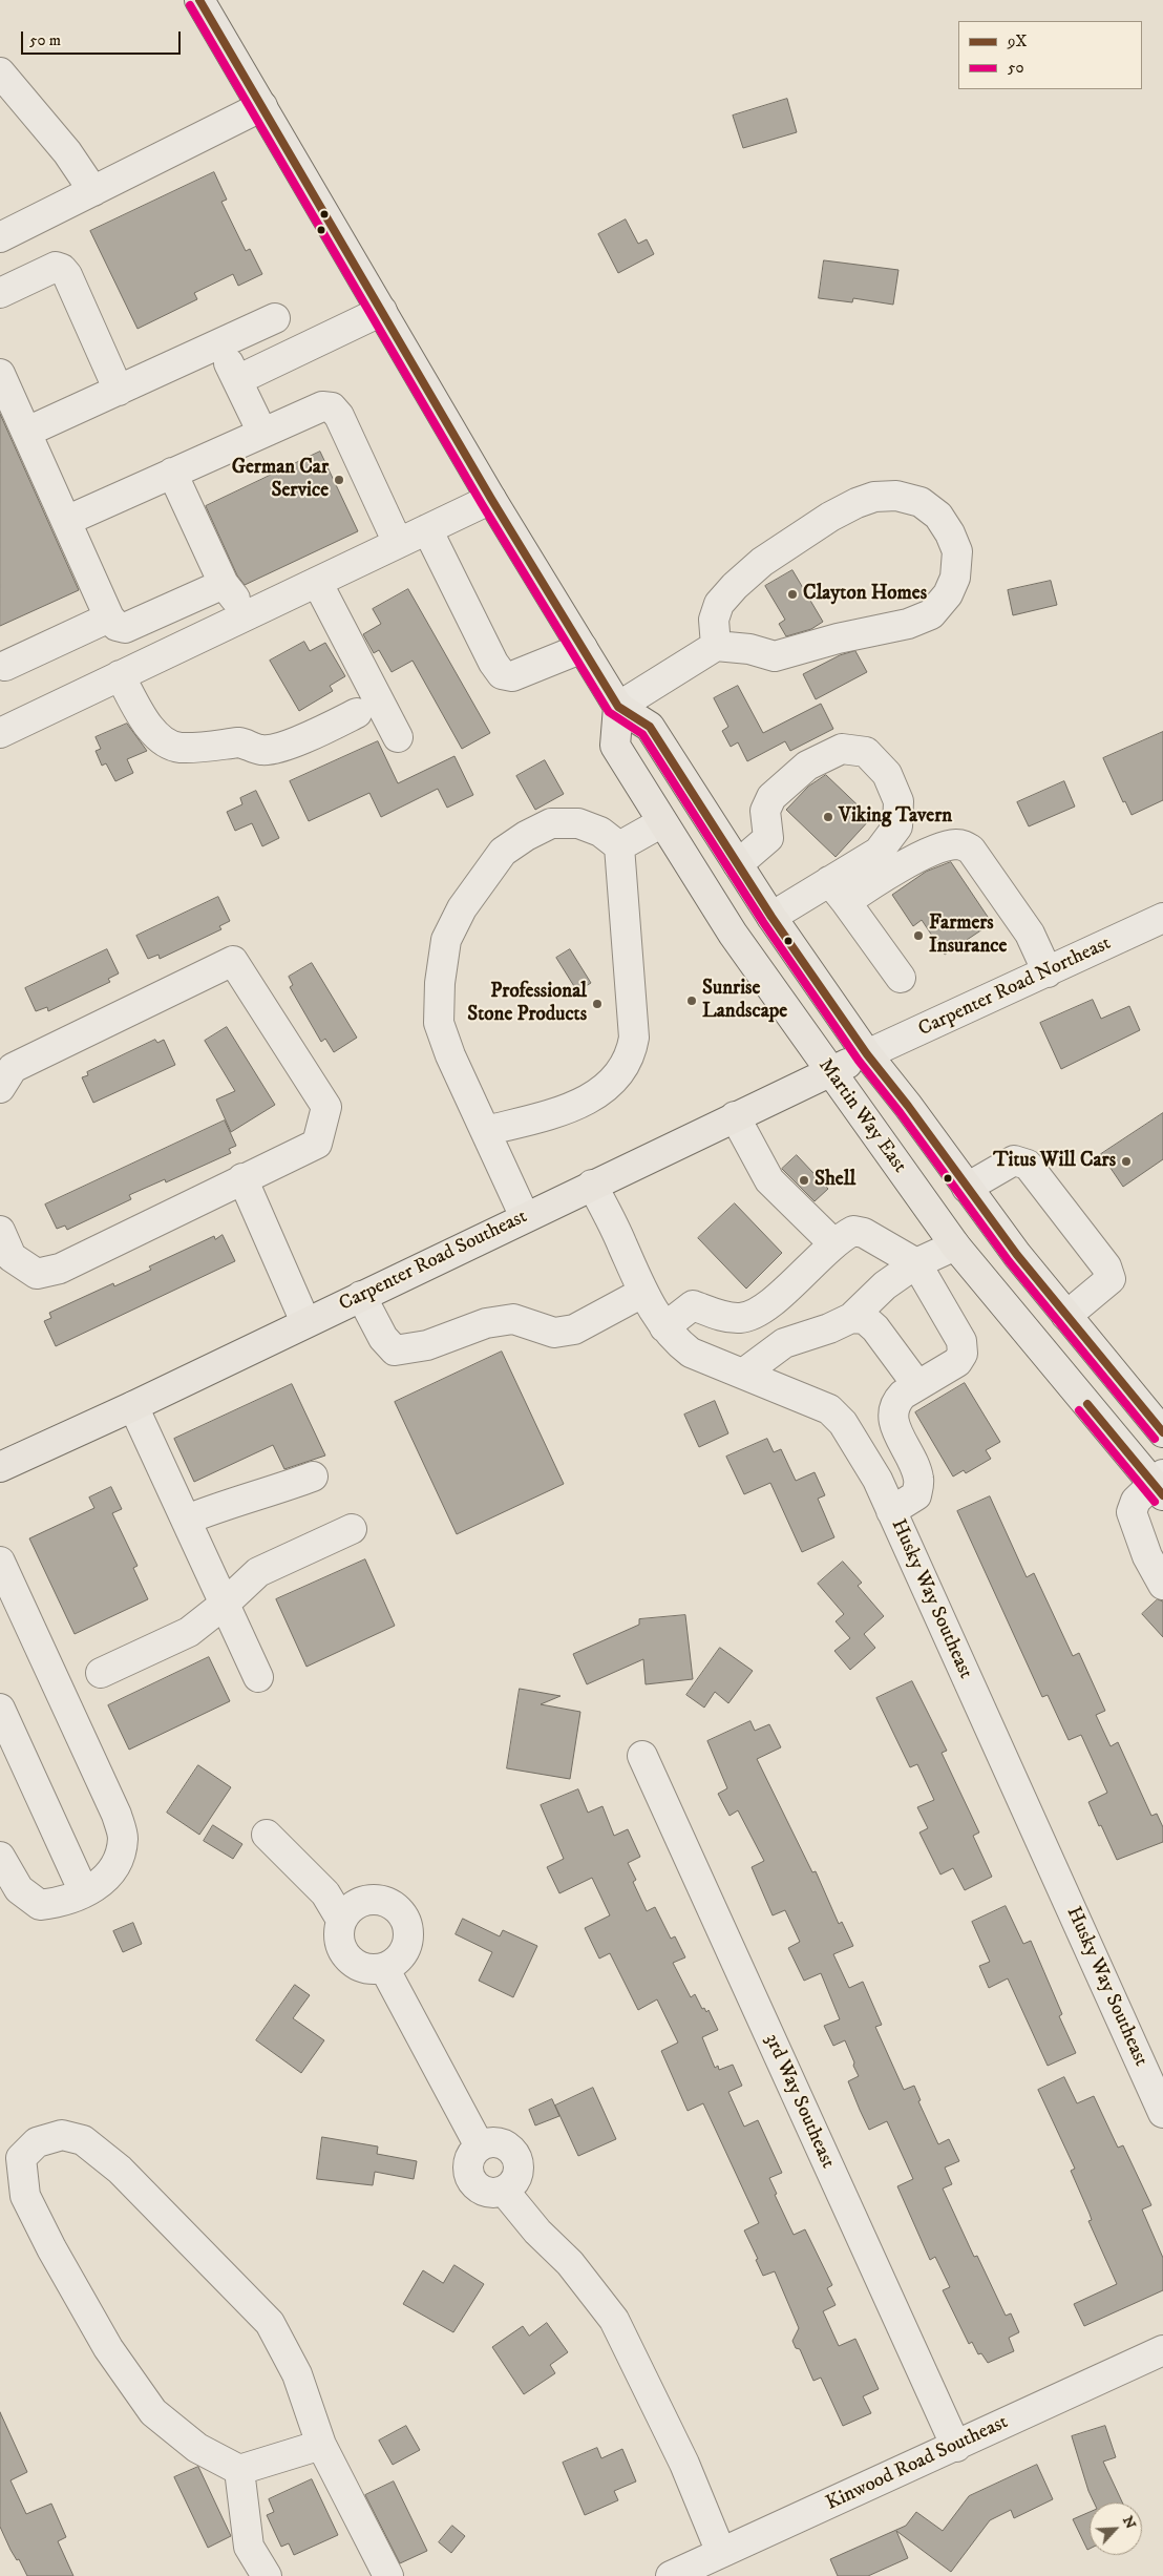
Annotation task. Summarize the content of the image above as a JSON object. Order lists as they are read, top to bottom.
{
  "streets": {
    "main road": ["Martin Way East", "Carpenter Road Southeast"],
    "street": [
      "Carpenter Road Northeast",
      "Husky Way Southeast",
      "3rd Way Southeast",
      "Kinwood Road Southeast"
    ]
  },
  "crossings": [
    ["Carpenter Road Northeast", "Martin Way East"],
    ["Carpenter Road Northeast", "Carpenter Road Southeast"],
    ["Martin Way East", "Carpenter Road Southeast"],
    ["Carpenter Road Southeast", "Husky Way Southeast"],
    ["3rd Way Southeast", "Kinwood Road Southeast"]
  ],
  "places": [
    "German Car Service",
    "Clayton Homes",
    "Viking Tavern",
    "Farmers Insurance",
    "Sunrise Landscape",
    "Professional Stone Products",
    "Titus Will Cars",
    "Shell"
  ],
  "lines": ["transit line 9X", "transit line 50"],
  "legend": ["9X", "50"],
  "scale_bar": "50 m",
  "north": "top right"
}
